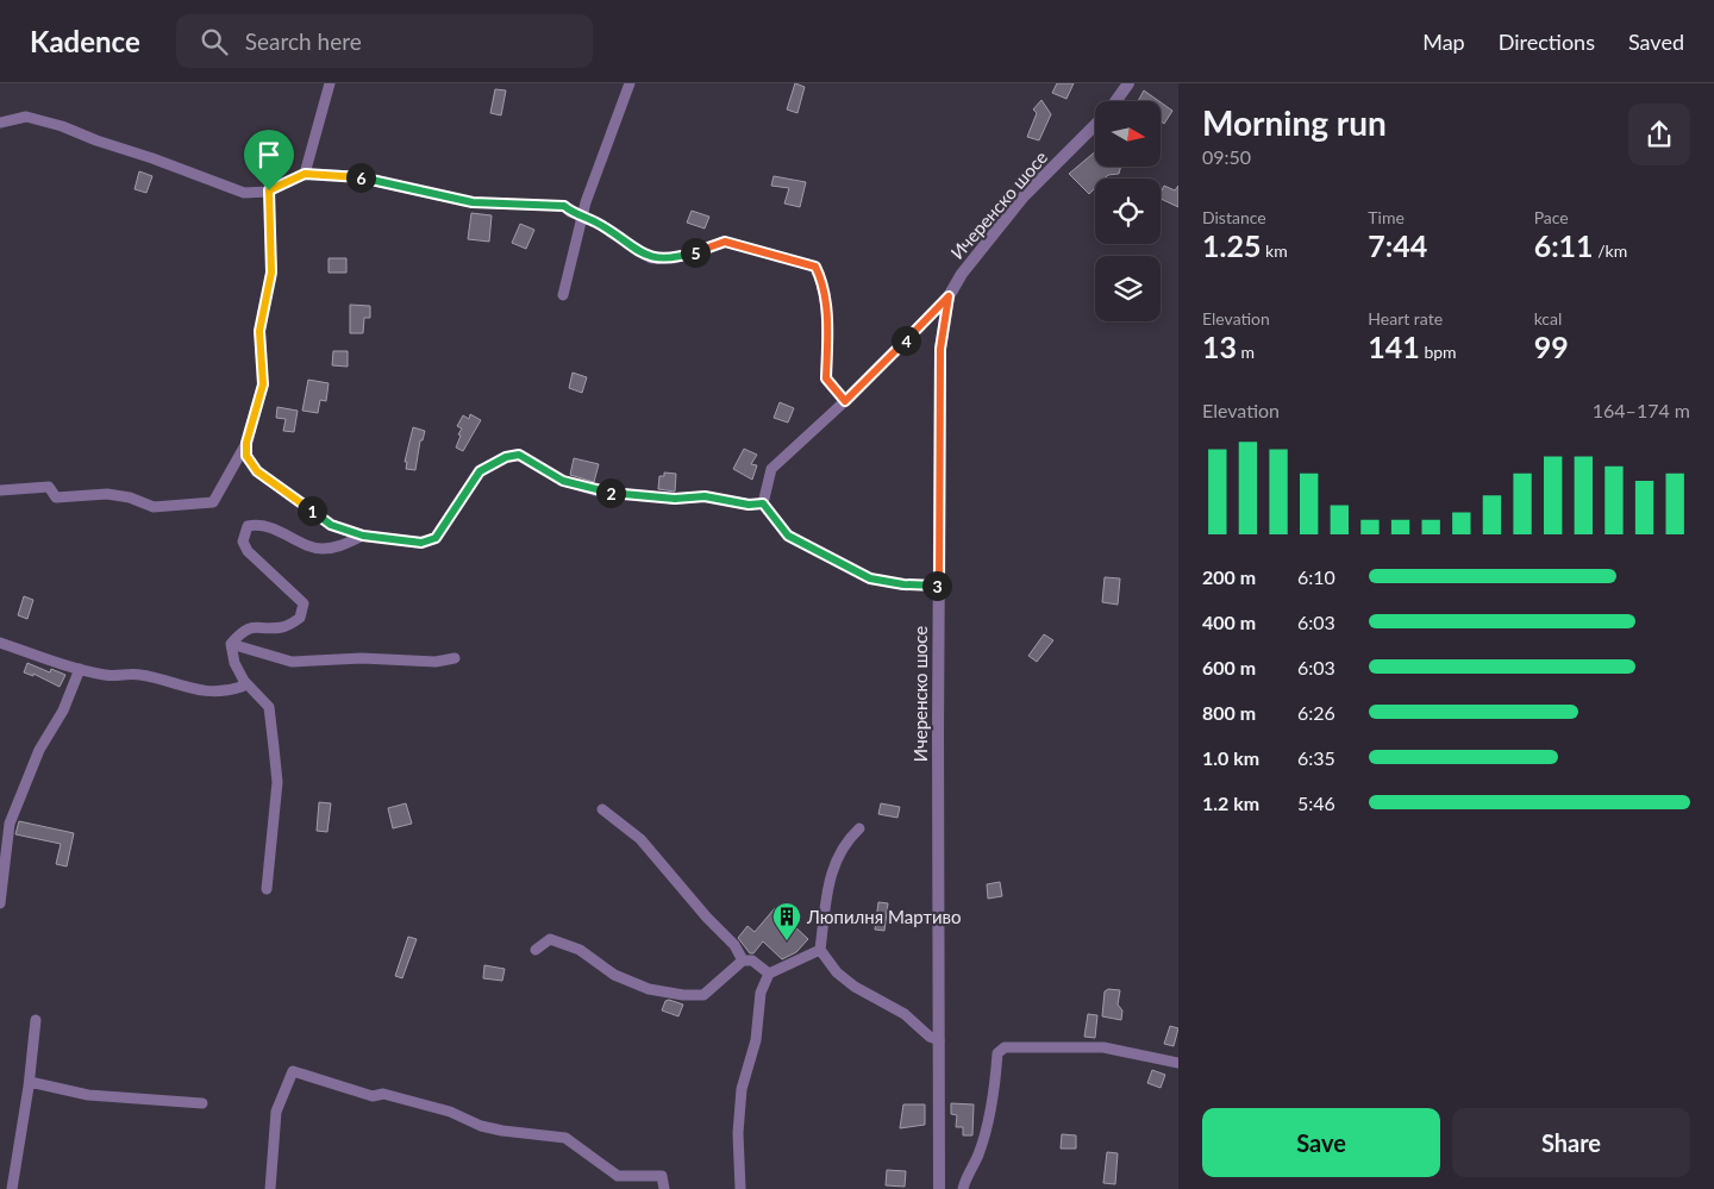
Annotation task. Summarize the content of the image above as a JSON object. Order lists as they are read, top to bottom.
{
  "streets": {
    "street": ["Ичеренско шосе"]
  },
  "places": {
    "building": ["Люпилня Мартиво"]
  },
  "north": "right",
  "page": {
    "header": "Kadence",
    "search": "Search here",
    "nav": ["Map", "Directions", "Saved"],
    "heading": ["Morning run", "09:50"],
    "pins": [
      "6",
      "5",
      "4",
      "2",
      "1",
      "3"
    ],
    "stats": [
      ["Distance", "1.25 km"],
      ["Time", "7:44"],
      ["Pace", "6:11 /km"],
      ["Elevation", "13 m"],
      ["Heart rate", "141 bpm"],
      ["kcal", "99"]
    ],
    "chart": ["Elevation", "164–174 m"],
    "list": [
      {
        "name": "200 m",
        "note": "6:10"
      },
      {
        "name": "400 m",
        "note": "6:03"
      },
      {
        "name": "600 m",
        "note": "6:03"
      },
      {
        "name": "800 m",
        "note": "6:26"
      },
      {
        "name": "1.0 km",
        "note": "6:35"
      },
      {
        "name": "1.2 km",
        "note": "5:46"
      }
    ],
    "buttons": ["Save", "Share"]
  }
}
